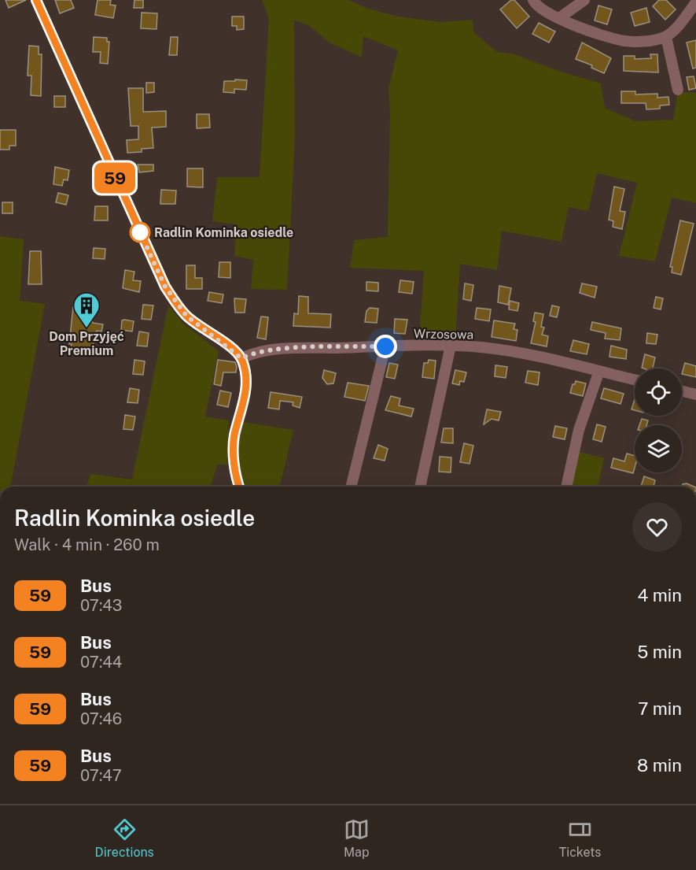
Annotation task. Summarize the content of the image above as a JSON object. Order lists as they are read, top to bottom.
{
  "streets": {
    "street": ["Wrzosowa"]
  },
  "places": {
    "other": ["Radlin Kominka osiedle"],
    "building": ["Dom Przyjęć Premium"]
  },
  "lines": ["bus line 59"],
  "page": {
    "on_map": "59",
    "heading": ["Radlin Kominka osiedle", "Walk · 4 min · 260 m"],
    "list": [
      {
        "mark": "59",
        "name": "Bus",
        "note": "07:43",
        "value": "4 min"
      },
      {
        "mark": "59",
        "name": "Bus",
        "note": "07:44",
        "value": "5 min"
      },
      {
        "mark": "59",
        "name": "Bus",
        "note": "07:46",
        "value": "7 min"
      },
      {
        "mark": "59",
        "name": "Bus",
        "note": "07:47",
        "value": "8 min"
      }
    ],
    "tabs": ["Directions", "Map", "Tickets"]
  }
}
